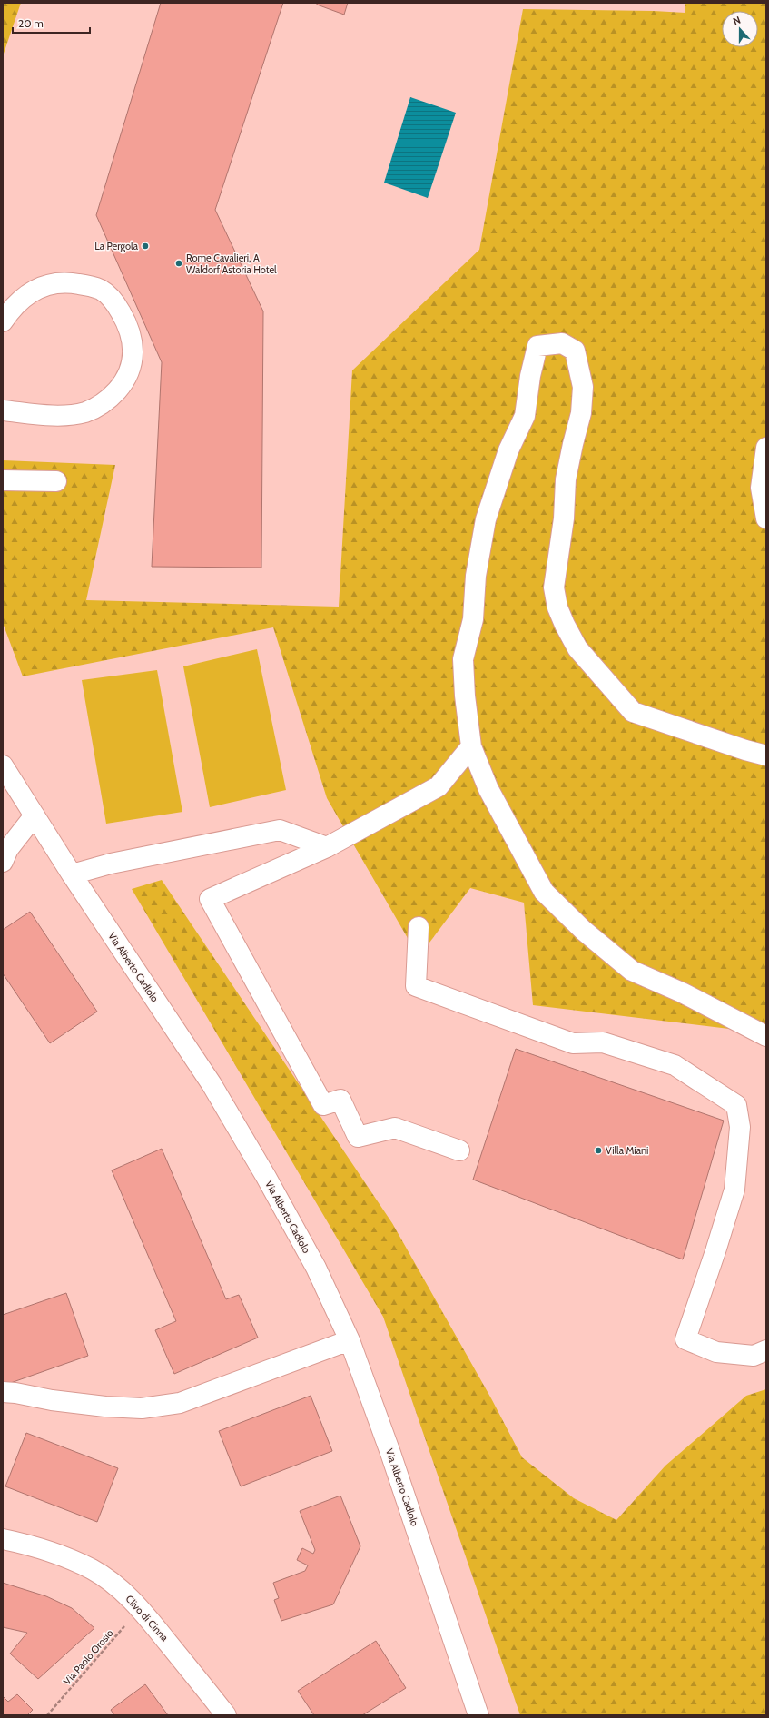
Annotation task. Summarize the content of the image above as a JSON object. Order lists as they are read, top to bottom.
{
  "streets": {
    "street": ["Via Alberto Cadlolo", "Clivo di Cinna"],
    "path": ["Via Paolo Orosio"]
  },
  "crossings": [
    ["Clivo di Cinna", "Via Paolo Orosio"]
  ],
  "places": ["La Pergola", "Rome Cavalieri, A Waldorf Astoria Hotel", "Villa Miani"],
  "scale_bar": "20 m",
  "north": "top"
}
